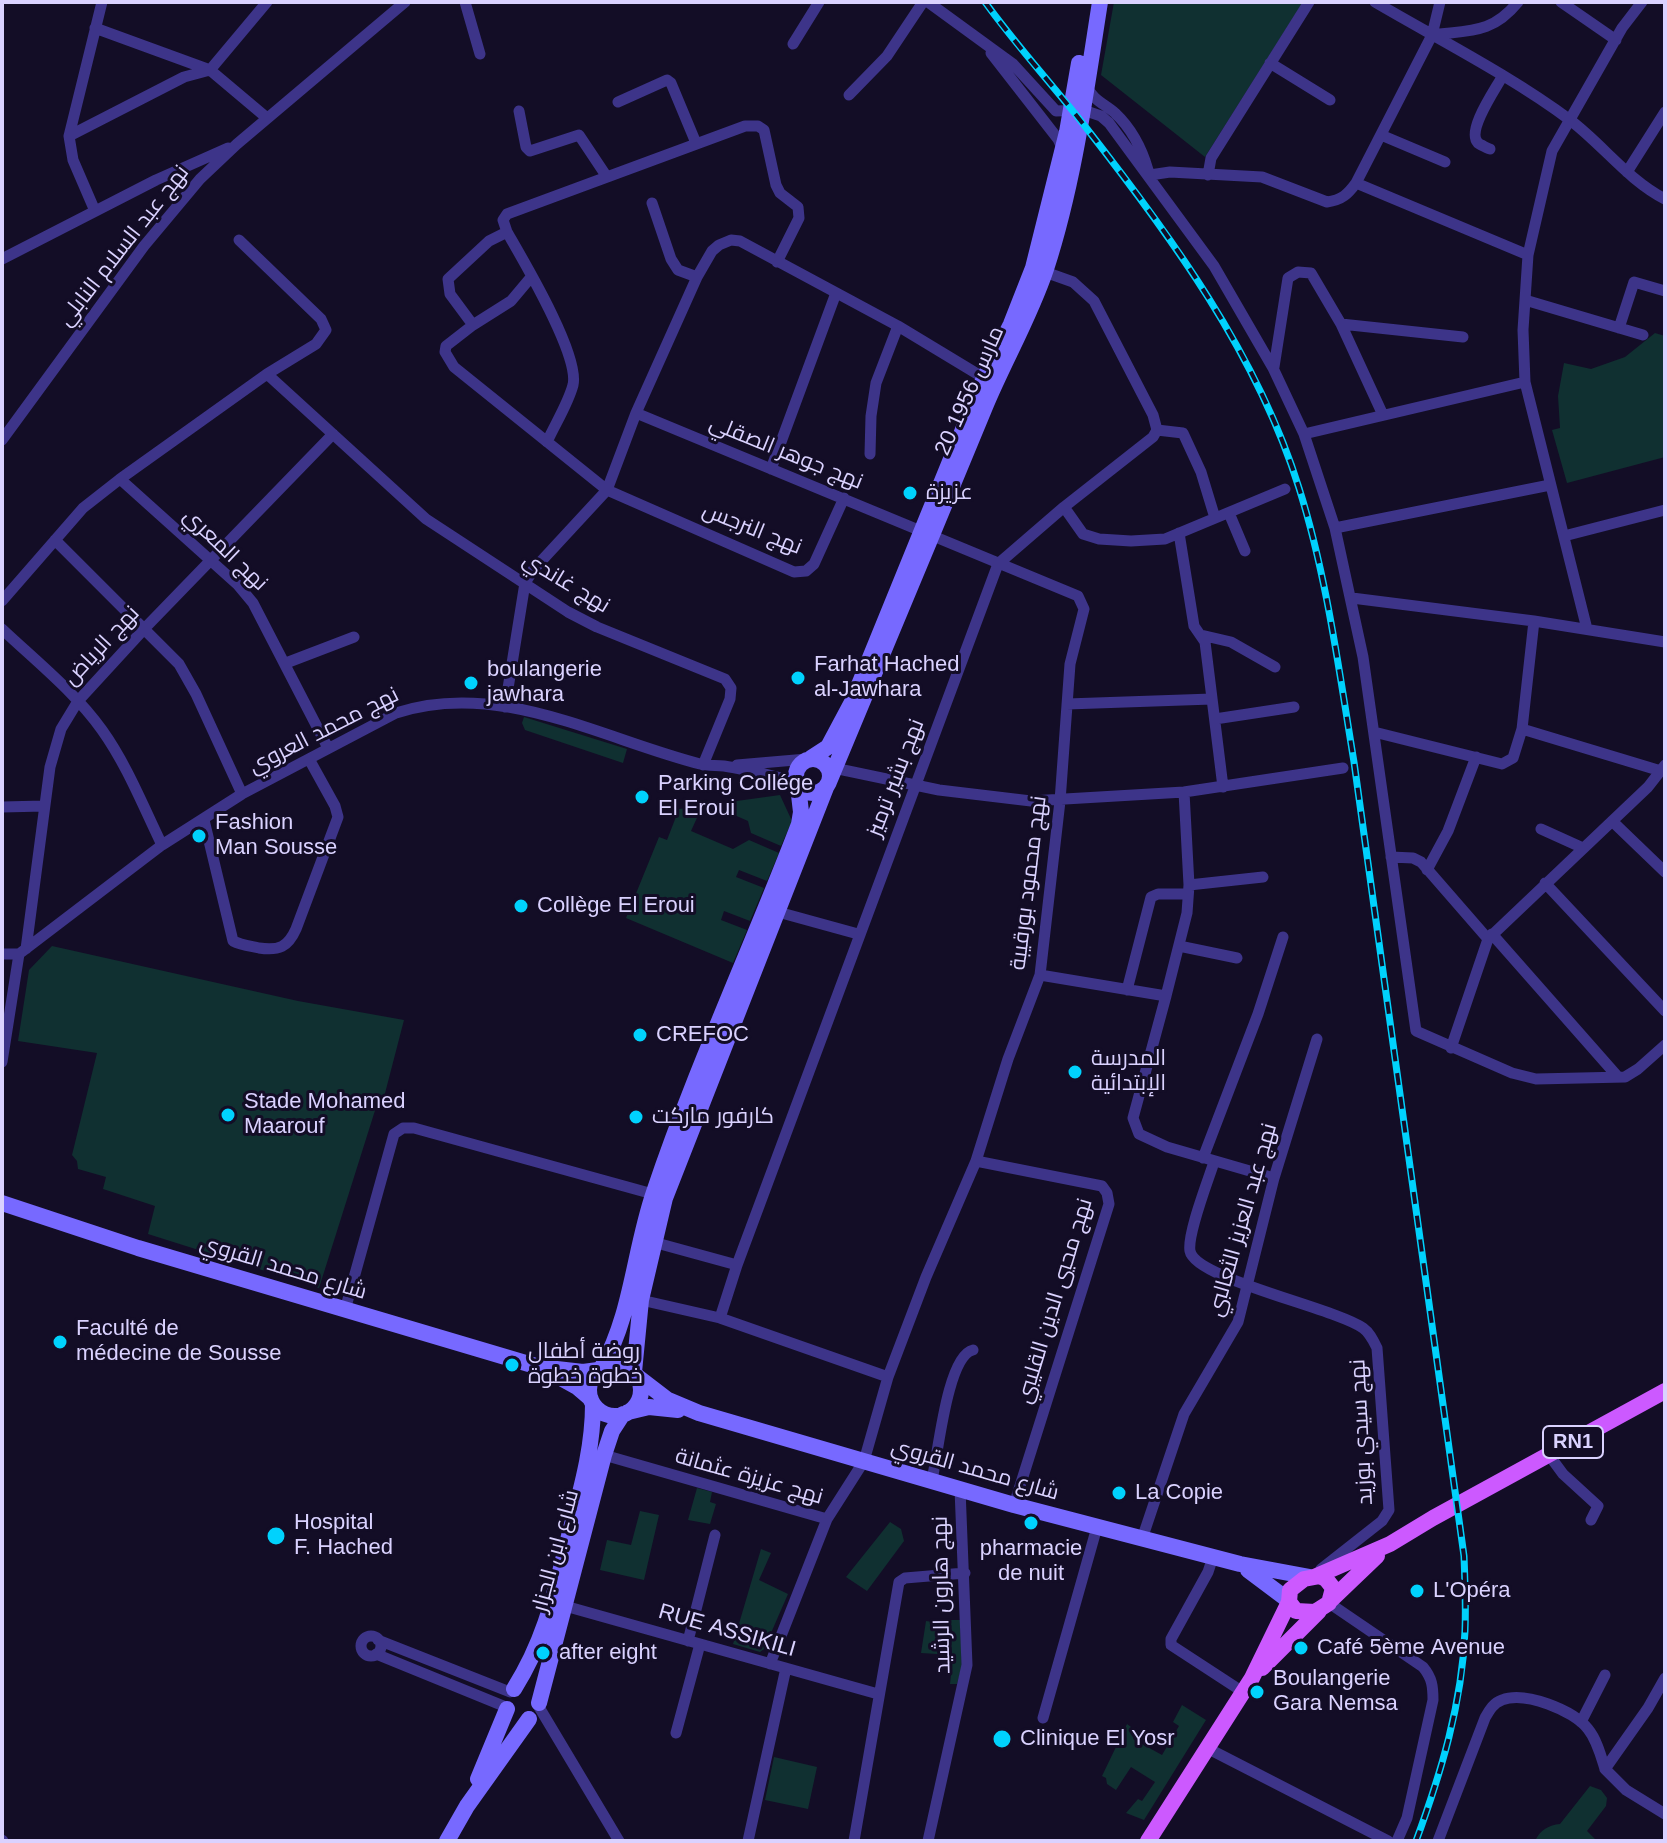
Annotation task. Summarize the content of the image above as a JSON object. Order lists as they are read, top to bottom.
{
  "streets": {
    "main road": [
      "20 مارس 1956",
      "شارع محمد القروي",
      "RN1",
      "شارع ابن الجزار"
    ],
    "street": [
      "نهج عبد السلام النابلي",
      "نهج جوهر الصقلي",
      "نهج النرجس",
      "نهج المعري",
      "نهج غاندي",
      "نهج الرياض",
      "نهج محمد العروي",
      "نهج بشير ترميز",
      "نهج محمود بورقيبة",
      "نهج عبد العزيز الثعالبي",
      "نهج محيي الدين القليبي",
      "نهج سيدي بوزيد",
      "نهج عزيزة عثمانة",
      "نهج هارون الرشيد",
      "RUE ASSIKILI"
    ]
  },
  "crossings": [
    ["20 مارس 1956", "نهج جوهر الصقلي"],
    ["20 مارس 1956", "نهج محمد العروي"],
    ["20 مارس 1956", "نهج محمود بورقيبة"],
    ["نهج جوهر الصقلي", "نهج النرجس"],
    ["نهج جوهر الصقلي", "نهج محمود بورقيبة"],
    ["نهج المعري", "نهج الرياض"],
    ["نهج المعري", "نهج محمد العروي"],
    ["نهج غاندي", "نهج الرياض"],
    ["نهج غاندي", "نهج محمد العروي"],
    ["نهج الرياض", "نهج محمد العروي"],
    ["نهج بشير ترميز", "نهج محمود بورقيبة"],
    ["نهج محمود بورقيبة", "شارع محمد القروي"],
    ["نهج محمود بورقيبة", "نهج محيي الدين القليبي"],
    ["نهج محمود بورقيبة", "نهج عزيزة عثمانة"],
    ["نهج عبد العزيز الثعالبي", "شارع محمد القروي"],
    ["نهج عبد العزيز الثعالبي", "نهج سيدي بوزيد"],
    ["شارع محمد القروي", "نهج محيي الدين القليبي"],
    ["شارع محمد القروي", "نهج سيدي بوزيد"],
    ["شارع محمد القروي", "RN1"],
    ["شارع محمد القروي", "شارع ابن الجزار"],
    ["شارع محمد القروي", "نهج هارون الرشيد"],
    ["نهج سيدي بوزيد", "RN1"],
    ["نهج عزيزة عثمانة", "شارع ابن الجزار"],
    ["نهج عزيزة عثمانة", "RUE ASSIKILI"],
    ["شارع ابن الجزار", "RUE ASSIKILI"]
  ],
  "places": [
    "عزيزة",
    "Farhat Hached al-Jawhara",
    "boulangerie jawhara",
    "Parking Collége El Eroui",
    "Fashion Man Sousse",
    "Collège El Eroui",
    "CREFOC",
    "المدرسة الإبتدائية",
    "Stade Mohamed Maarouf",
    "كارفور ماركت",
    "Faculté de médecine de Sousse",
    "روضة أطفال خطوة خطوة",
    "La Copie",
    "pharmacie de nuit",
    "Hospital F. Hached",
    "L'Opéra",
    "Café 5ème Avenue",
    "after eight",
    "Boulangerie Gara Nemsa",
    "Clinique El Yosr"
  ]
}
